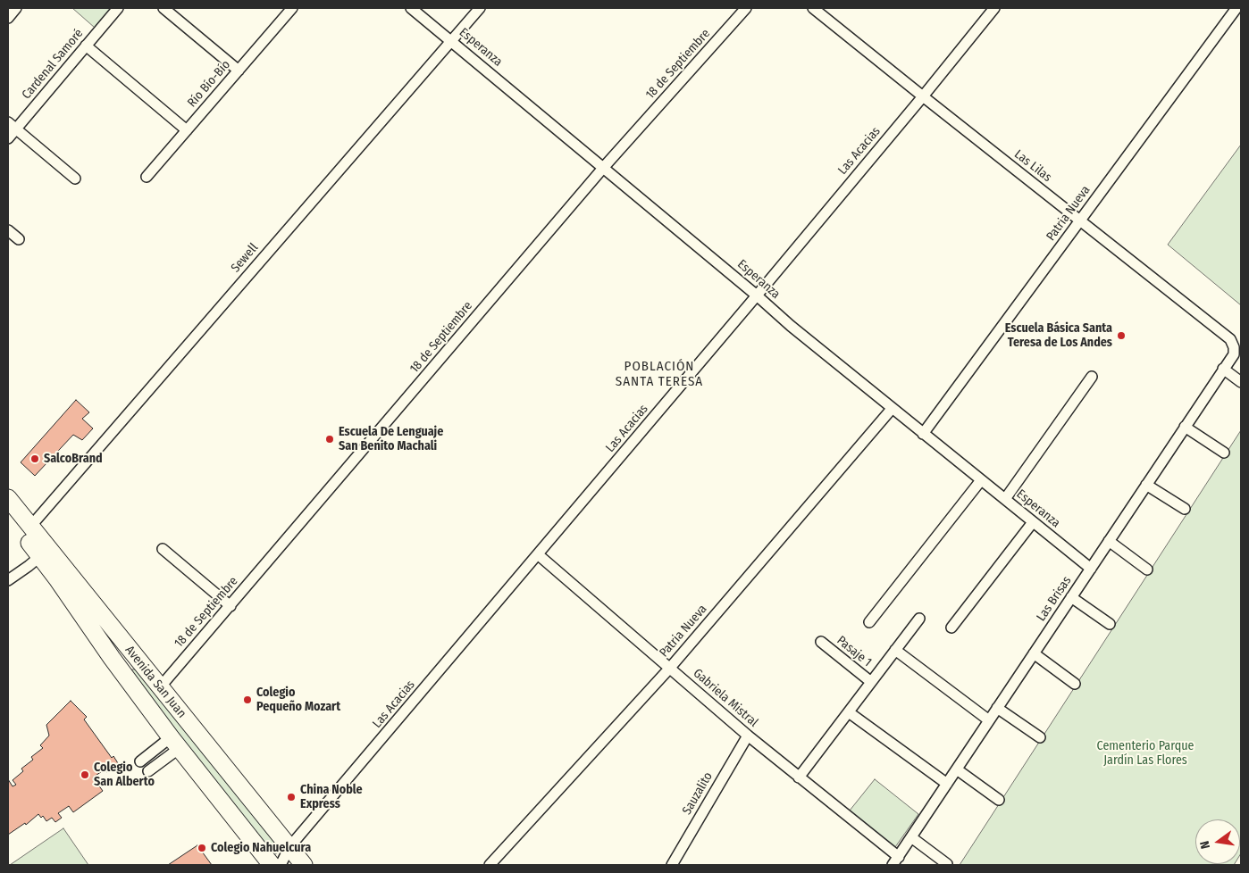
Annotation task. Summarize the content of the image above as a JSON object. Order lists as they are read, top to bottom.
{
  "streets": {
    "main road": ["Avenida San Juan"],
    "street": [
      "Esperanza",
      "Cardenal Samoré",
      "18 de Septiembre",
      "Río Bío-Bío",
      "Las Acacias",
      "Las Lilas",
      "Patria Nueva",
      "Sewell",
      "Las Brisas",
      "Pasaje 1",
      "Gabriela Mistral",
      "Sauzalito"
    ]
  },
  "crossings": [
    ["Esperanza", "18 de Septiembre"],
    ["Esperanza", "Las Acacias"],
    ["Esperanza", "Patria Nueva"],
    ["Esperanza", "Sewell"],
    ["Esperanza", "Las Brisas"],
    ["18 de Septiembre", "Avenida San Juan"],
    ["Las Acacias", "Las Lilas"],
    ["Las Acacias", "Avenida San Juan"],
    ["Las Acacias", "Gabriela Mistral"],
    ["Las Lilas", "Patria Nueva"],
    ["Las Lilas", "Las Brisas"],
    ["Patria Nueva", "Gabriela Mistral"],
    ["Sewell", "Avenida San Juan"],
    ["Las Brisas", "Gabriela Mistral"],
    ["Gabriela Mistral", "Sauzalito"]
  ],
  "districts": ["POBLACIÓN SANTA TERESA"],
  "parks": ["Cementerio Parque Jardín Las Flores"],
  "places": [
    "Escuela Básica Santa Teresa de Los Andes",
    "Escuela De Lenguaje San Benito Machali",
    "SalcoBrand",
    "Colegio Pequeño Mozart",
    "Colegio San Alberto",
    "China Noble Express",
    "Colegio Nahuelcura"
  ],
  "north": "left"
}
